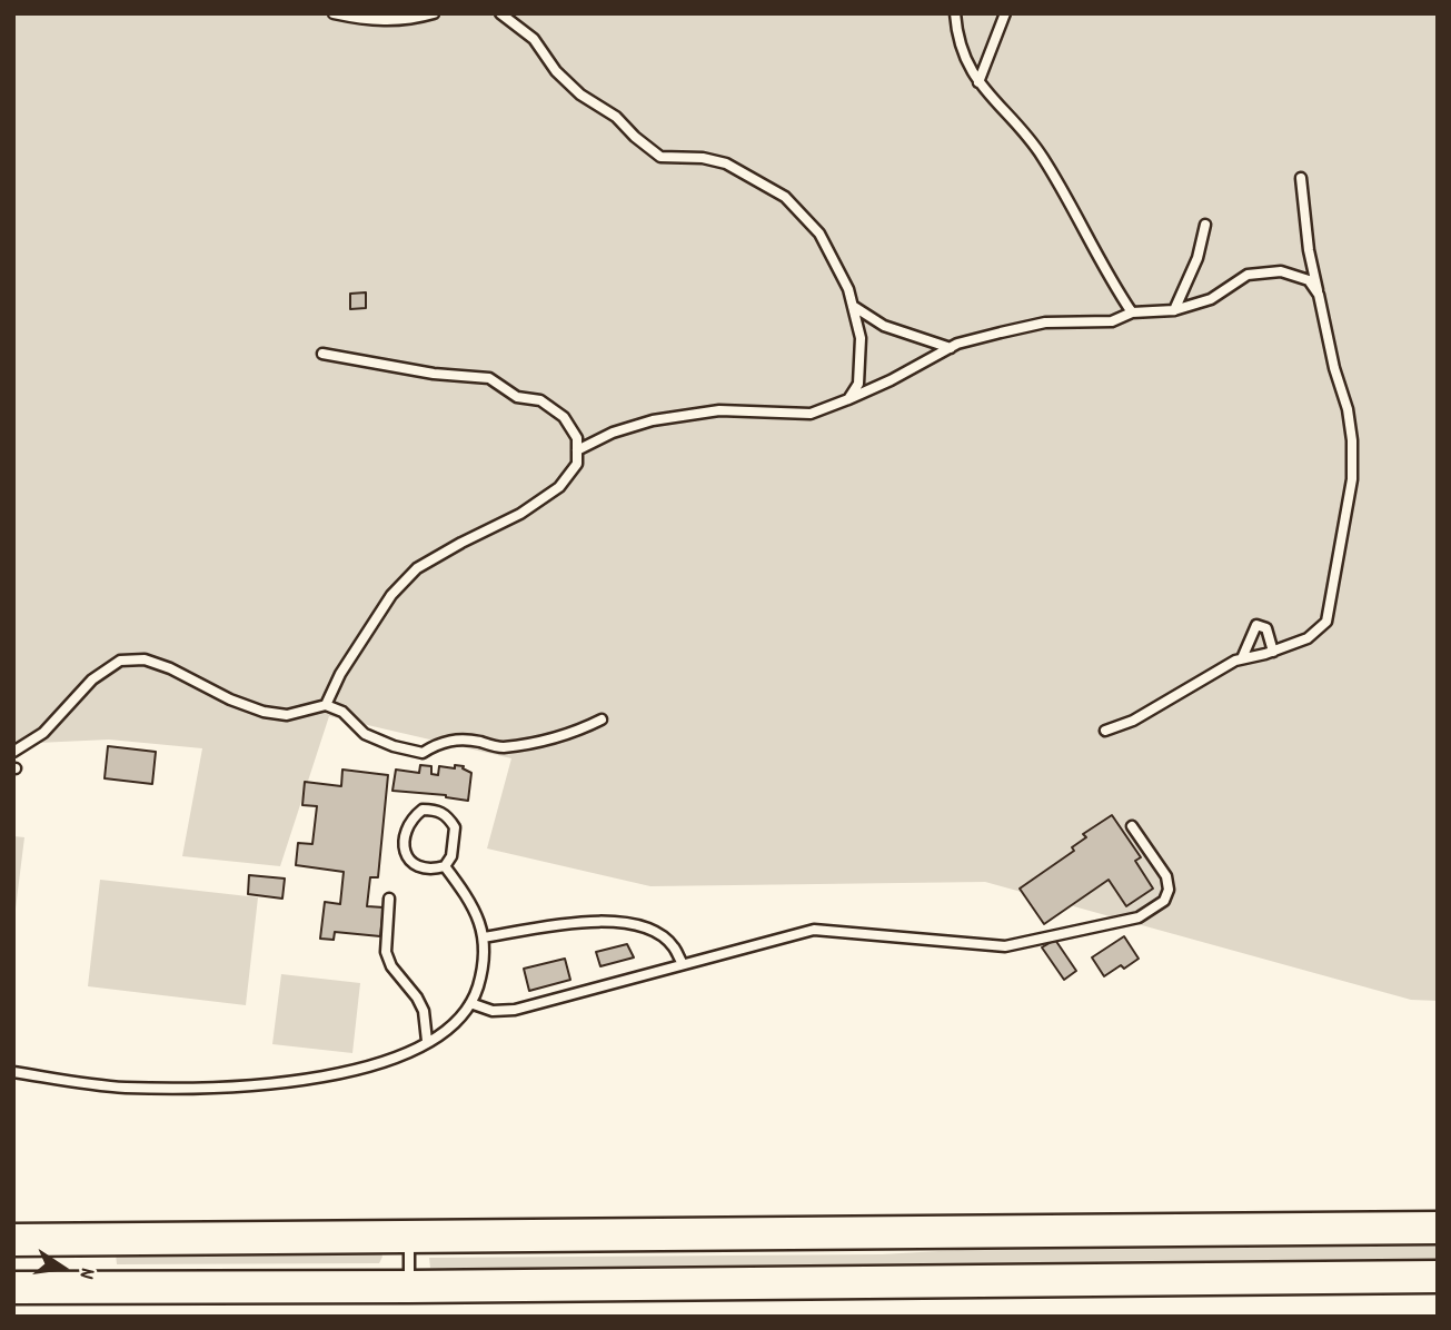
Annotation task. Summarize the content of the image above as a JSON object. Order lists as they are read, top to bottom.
{
  "north": "right"
}
